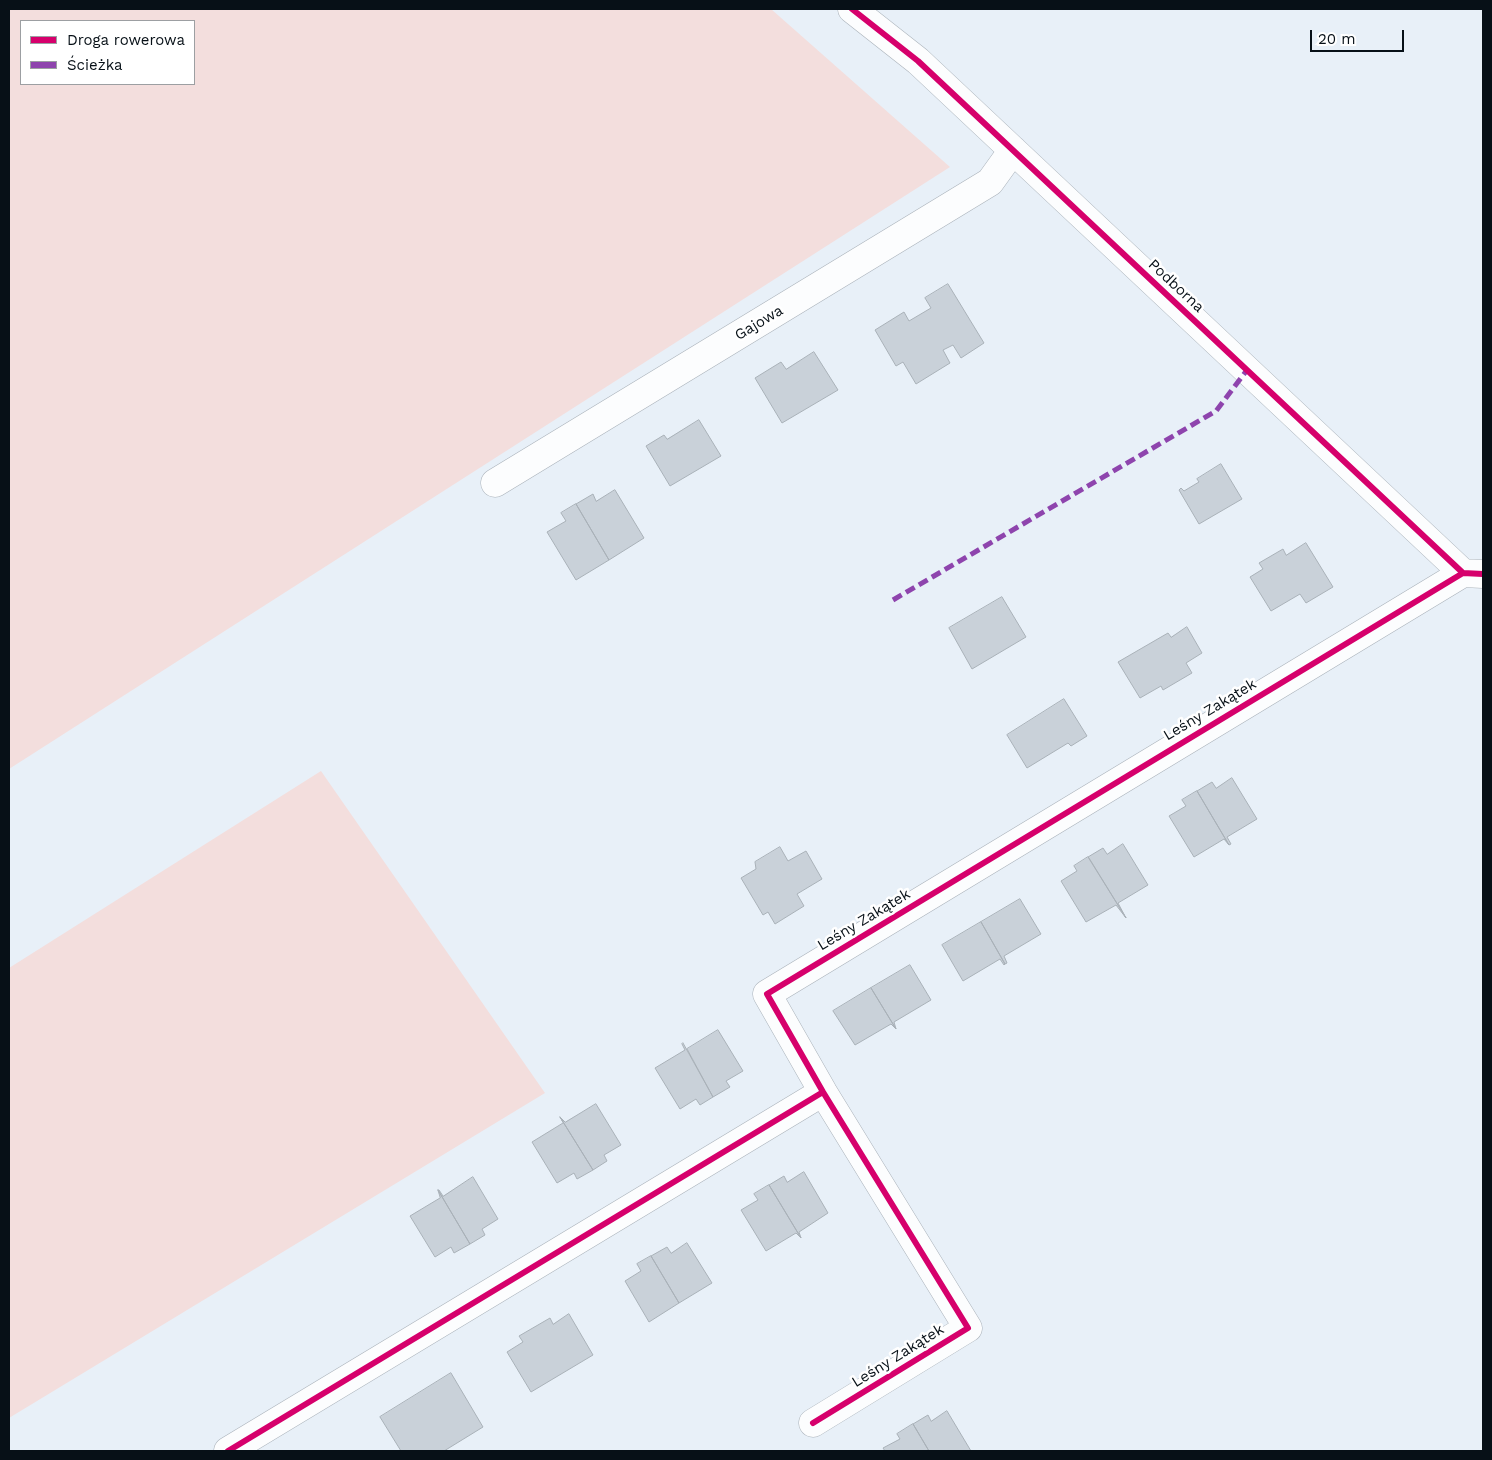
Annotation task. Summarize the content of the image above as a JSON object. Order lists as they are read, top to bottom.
{
  "streets": {
    "street": ["Podborna", "Gajowa", "Leśny Zakątek"]
  },
  "crossings": [
    ["Podborna", "Gajowa"],
    ["Podborna", "Leśny Zakątek"]
  ],
  "legend": ["Droga rowerowa", "Ścieżka"],
  "scale_bar": "20 m"
}
